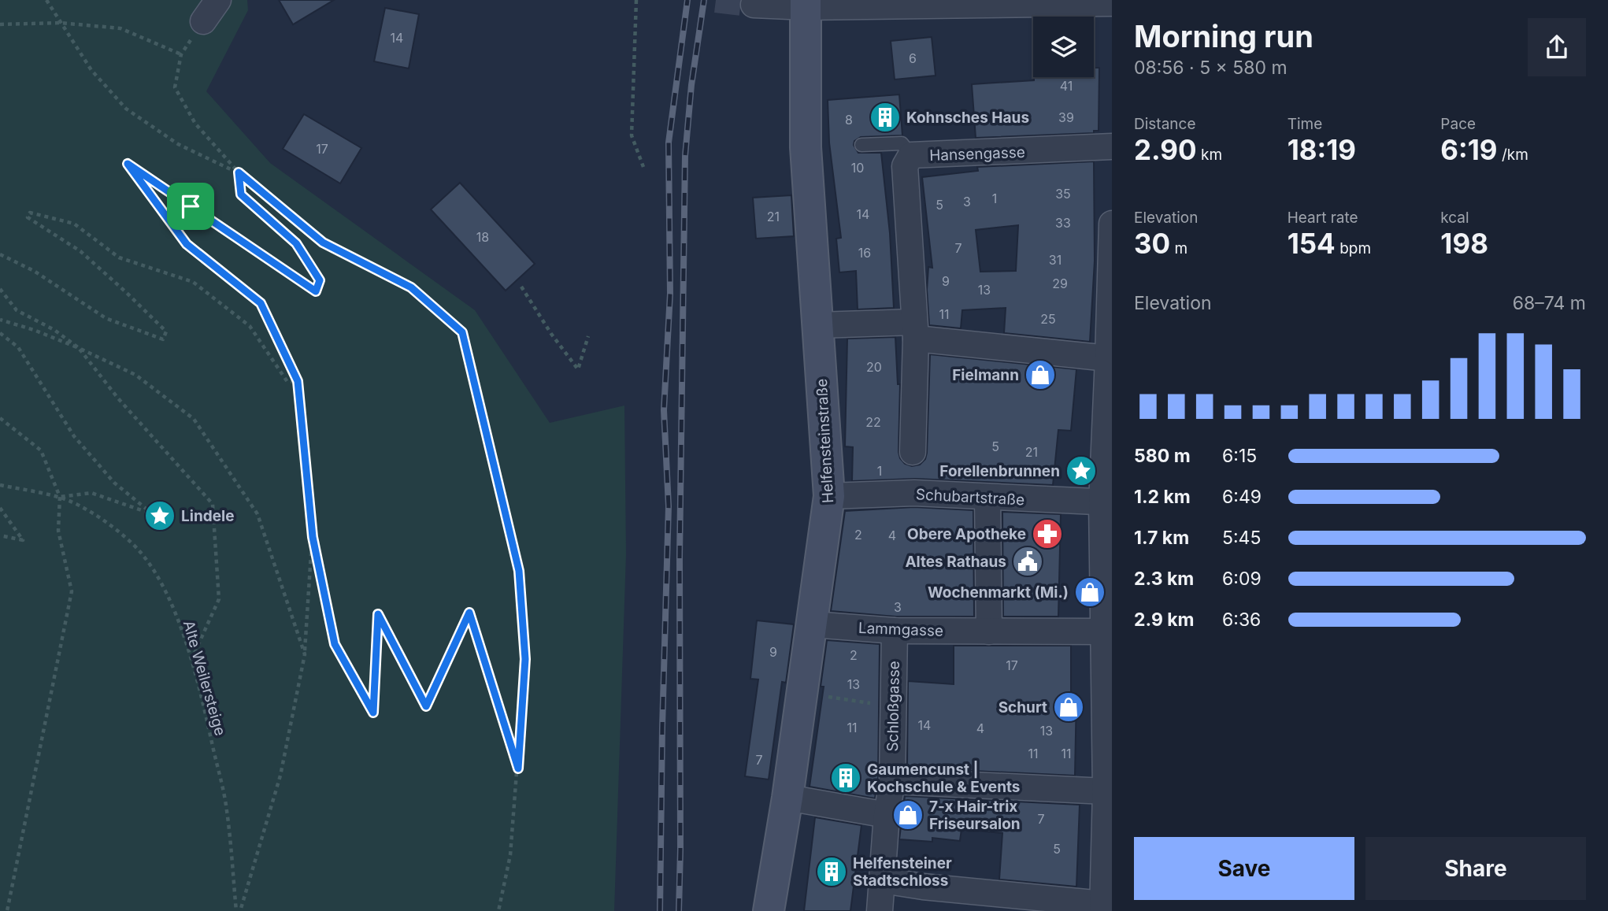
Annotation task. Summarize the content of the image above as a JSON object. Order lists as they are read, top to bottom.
{
  "streets": {
    "street": [
      "Hansengasse",
      "Helfensteinstraße",
      "Schubartstraße",
      "Lammgasse",
      "Schloßgasse"
    ],
    "path": ["Alte Weilersteige"]
  },
  "crossings": [
    ["Helfensteinstraße", "Schubartstraße"],
    ["Helfensteinstraße", "Lammgasse"],
    ["Lammgasse", "Schloßgasse"]
  ],
  "places": {
    "building": ["Kohnsches Haus", "Gaumencunst | Kochschule & Events", "Helfensteiner Stadtschloss"],
    "shop": [
      "Fielmann",
      "Wochenmarkt (Mi.)",
      "Schurt",
      "7-x Hair-trix Friseursalon"
    ],
    "place": ["Forellenbrunnen", "Lindele"],
    "pharmacy": ["Obere Apotheke"],
    "public building": ["Altes Rathaus"]
  },
  "house_numbers": [
    "14",
    "6",
    "41",
    "39",
    "8",
    "17",
    "10",
    "35",
    "1",
    "3",
    "5",
    "14",
    "21",
    "33",
    "18",
    "7",
    "16",
    "31",
    "9",
    "29",
    "13",
    "11",
    "25",
    "20",
    "22",
    "5",
    "21",
    "1",
    "2",
    "4",
    "3",
    "9",
    "2",
    "17",
    "13",
    "14",
    "11",
    "4",
    "13",
    "11",
    "11",
    "7",
    "7",
    "5"
  ],
  "page": {
    "heading": ["Morning run", "08:56 · 5 × 580 m"],
    "stats": [
      ["Distance", "2.90 km"],
      ["Time", "18:19"],
      ["Pace", "6:19 /km"],
      ["Elevation", "30 m"],
      ["Heart rate", "154 bpm"],
      ["kcal", "198"]
    ],
    "chart": ["Elevation", "68–74 m"],
    "list": [
      {
        "name": "580 m",
        "note": "6:15"
      },
      {
        "name": "1.2 km",
        "note": "6:49"
      },
      {
        "name": "1.7 km",
        "note": "5:45"
      },
      {
        "name": "2.3 km",
        "note": "6:09"
      },
      {
        "name": "2.9 km",
        "note": "6:36"
      }
    ],
    "buttons": ["Save", "Share"]
  }
}
